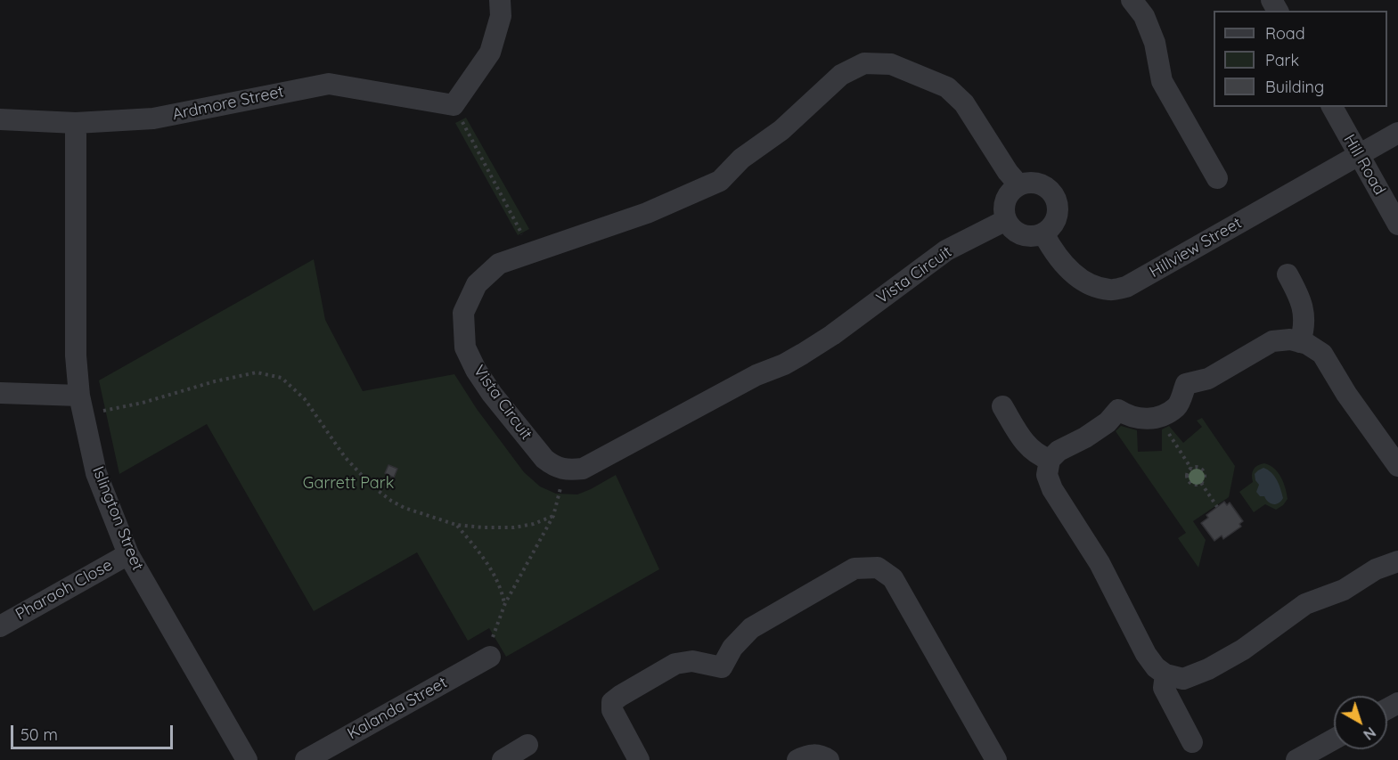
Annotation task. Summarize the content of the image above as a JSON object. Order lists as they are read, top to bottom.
{
  "streets": {
    "street": [
      "Ardmore Street",
      "Hill Road",
      "Hillview Street",
      "Vista Circuit",
      "Islington Street",
      "Pharaoh Close",
      "Kalanda Street"
    ]
  },
  "crossings": [
    ["Ardmore Street", "Islington Street"],
    ["Hill Road", "Hillview Street"],
    ["Hillview Street", "Vista Circuit"],
    ["Islington Street", "Pharaoh Close"]
  ],
  "parks": ["Garrett Park"],
  "legend": ["Road", "Park", "Building"],
  "scale_bar": "50 m",
  "north": "bottom right"
}
